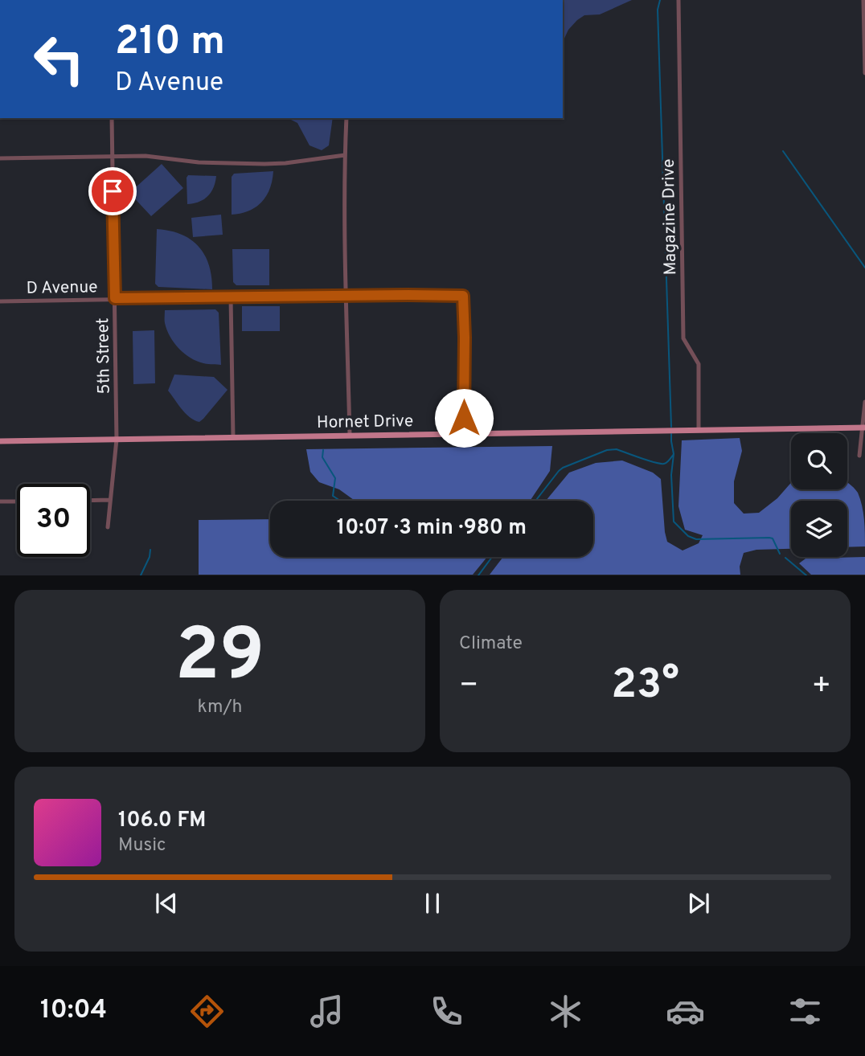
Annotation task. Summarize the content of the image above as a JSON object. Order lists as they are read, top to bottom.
{
  "streets": {
    "main road": ["Hornet Drive"],
    "street": ["Magazine Drive", "D Avenue", "5th Street"]
  },
  "crossings": [
    ["Magazine Drive", "Hornet Drive"],
    ["D Avenue", "5th Street"],
    ["D Avenue", "Hornet Drive"],
    ["5th Street", "Hornet Drive"]
  ],
  "page": {
    "turn": ["210 m", "D Avenue"],
    "limit": "30",
    "trip": "10:07 · 3 min · 980 m",
    "tile": [
      ["29", "km/h"],
      "Climate"
    ],
    "heat": ["−", "23°", "+"],
    "song": ["106.0 FM", "Music"],
    "tabs": "10:04"
  }
}
